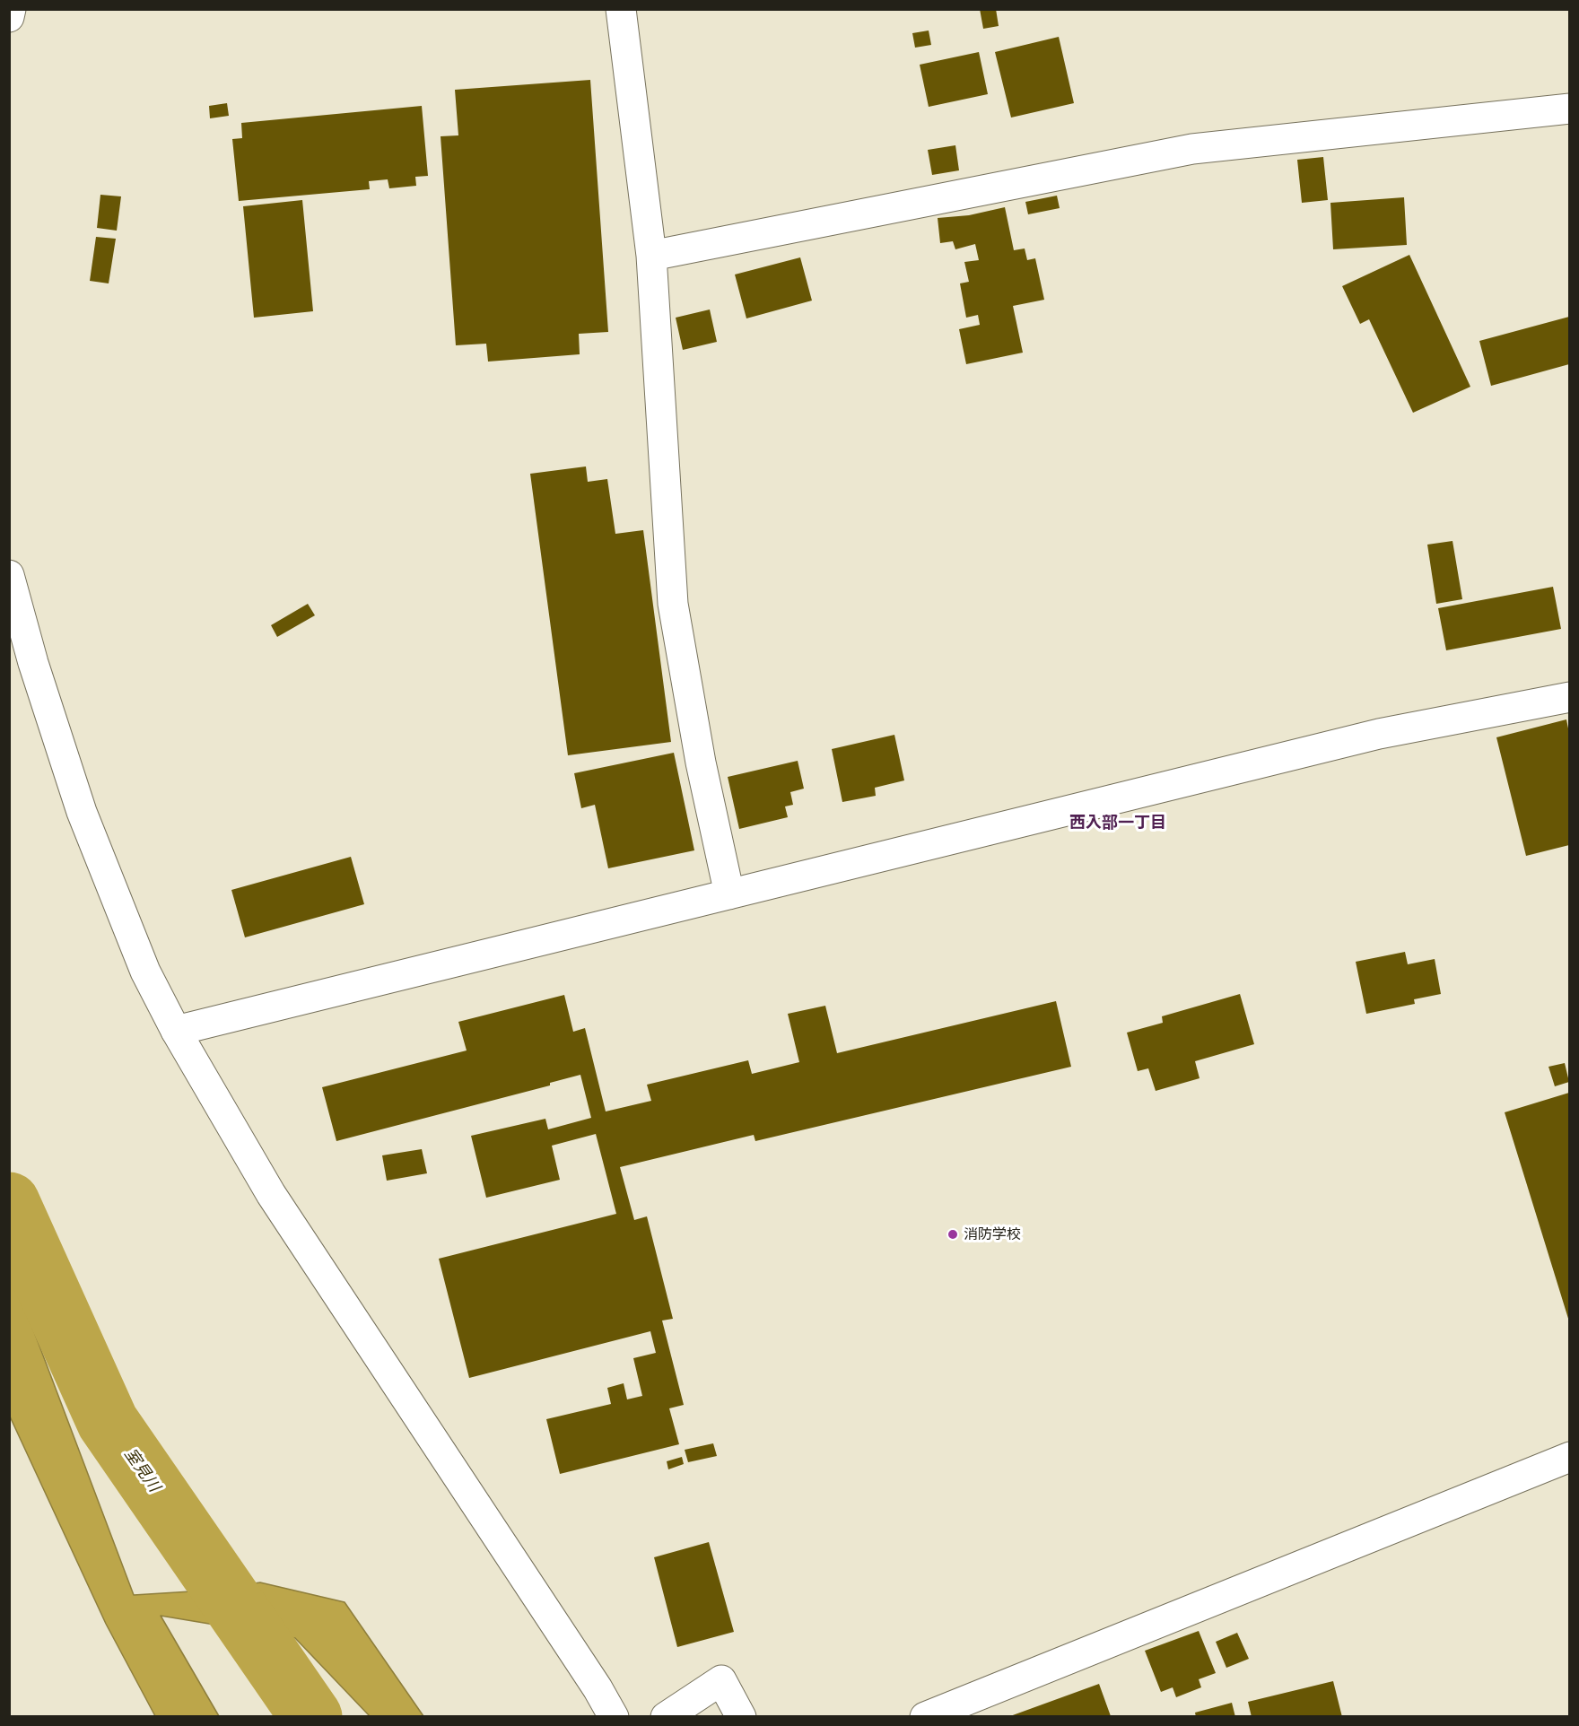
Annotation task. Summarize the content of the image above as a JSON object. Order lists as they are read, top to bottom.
{
  "districts": ["西入部一丁目"],
  "water": ["室見川"],
  "places": ["消防学校"]
}
